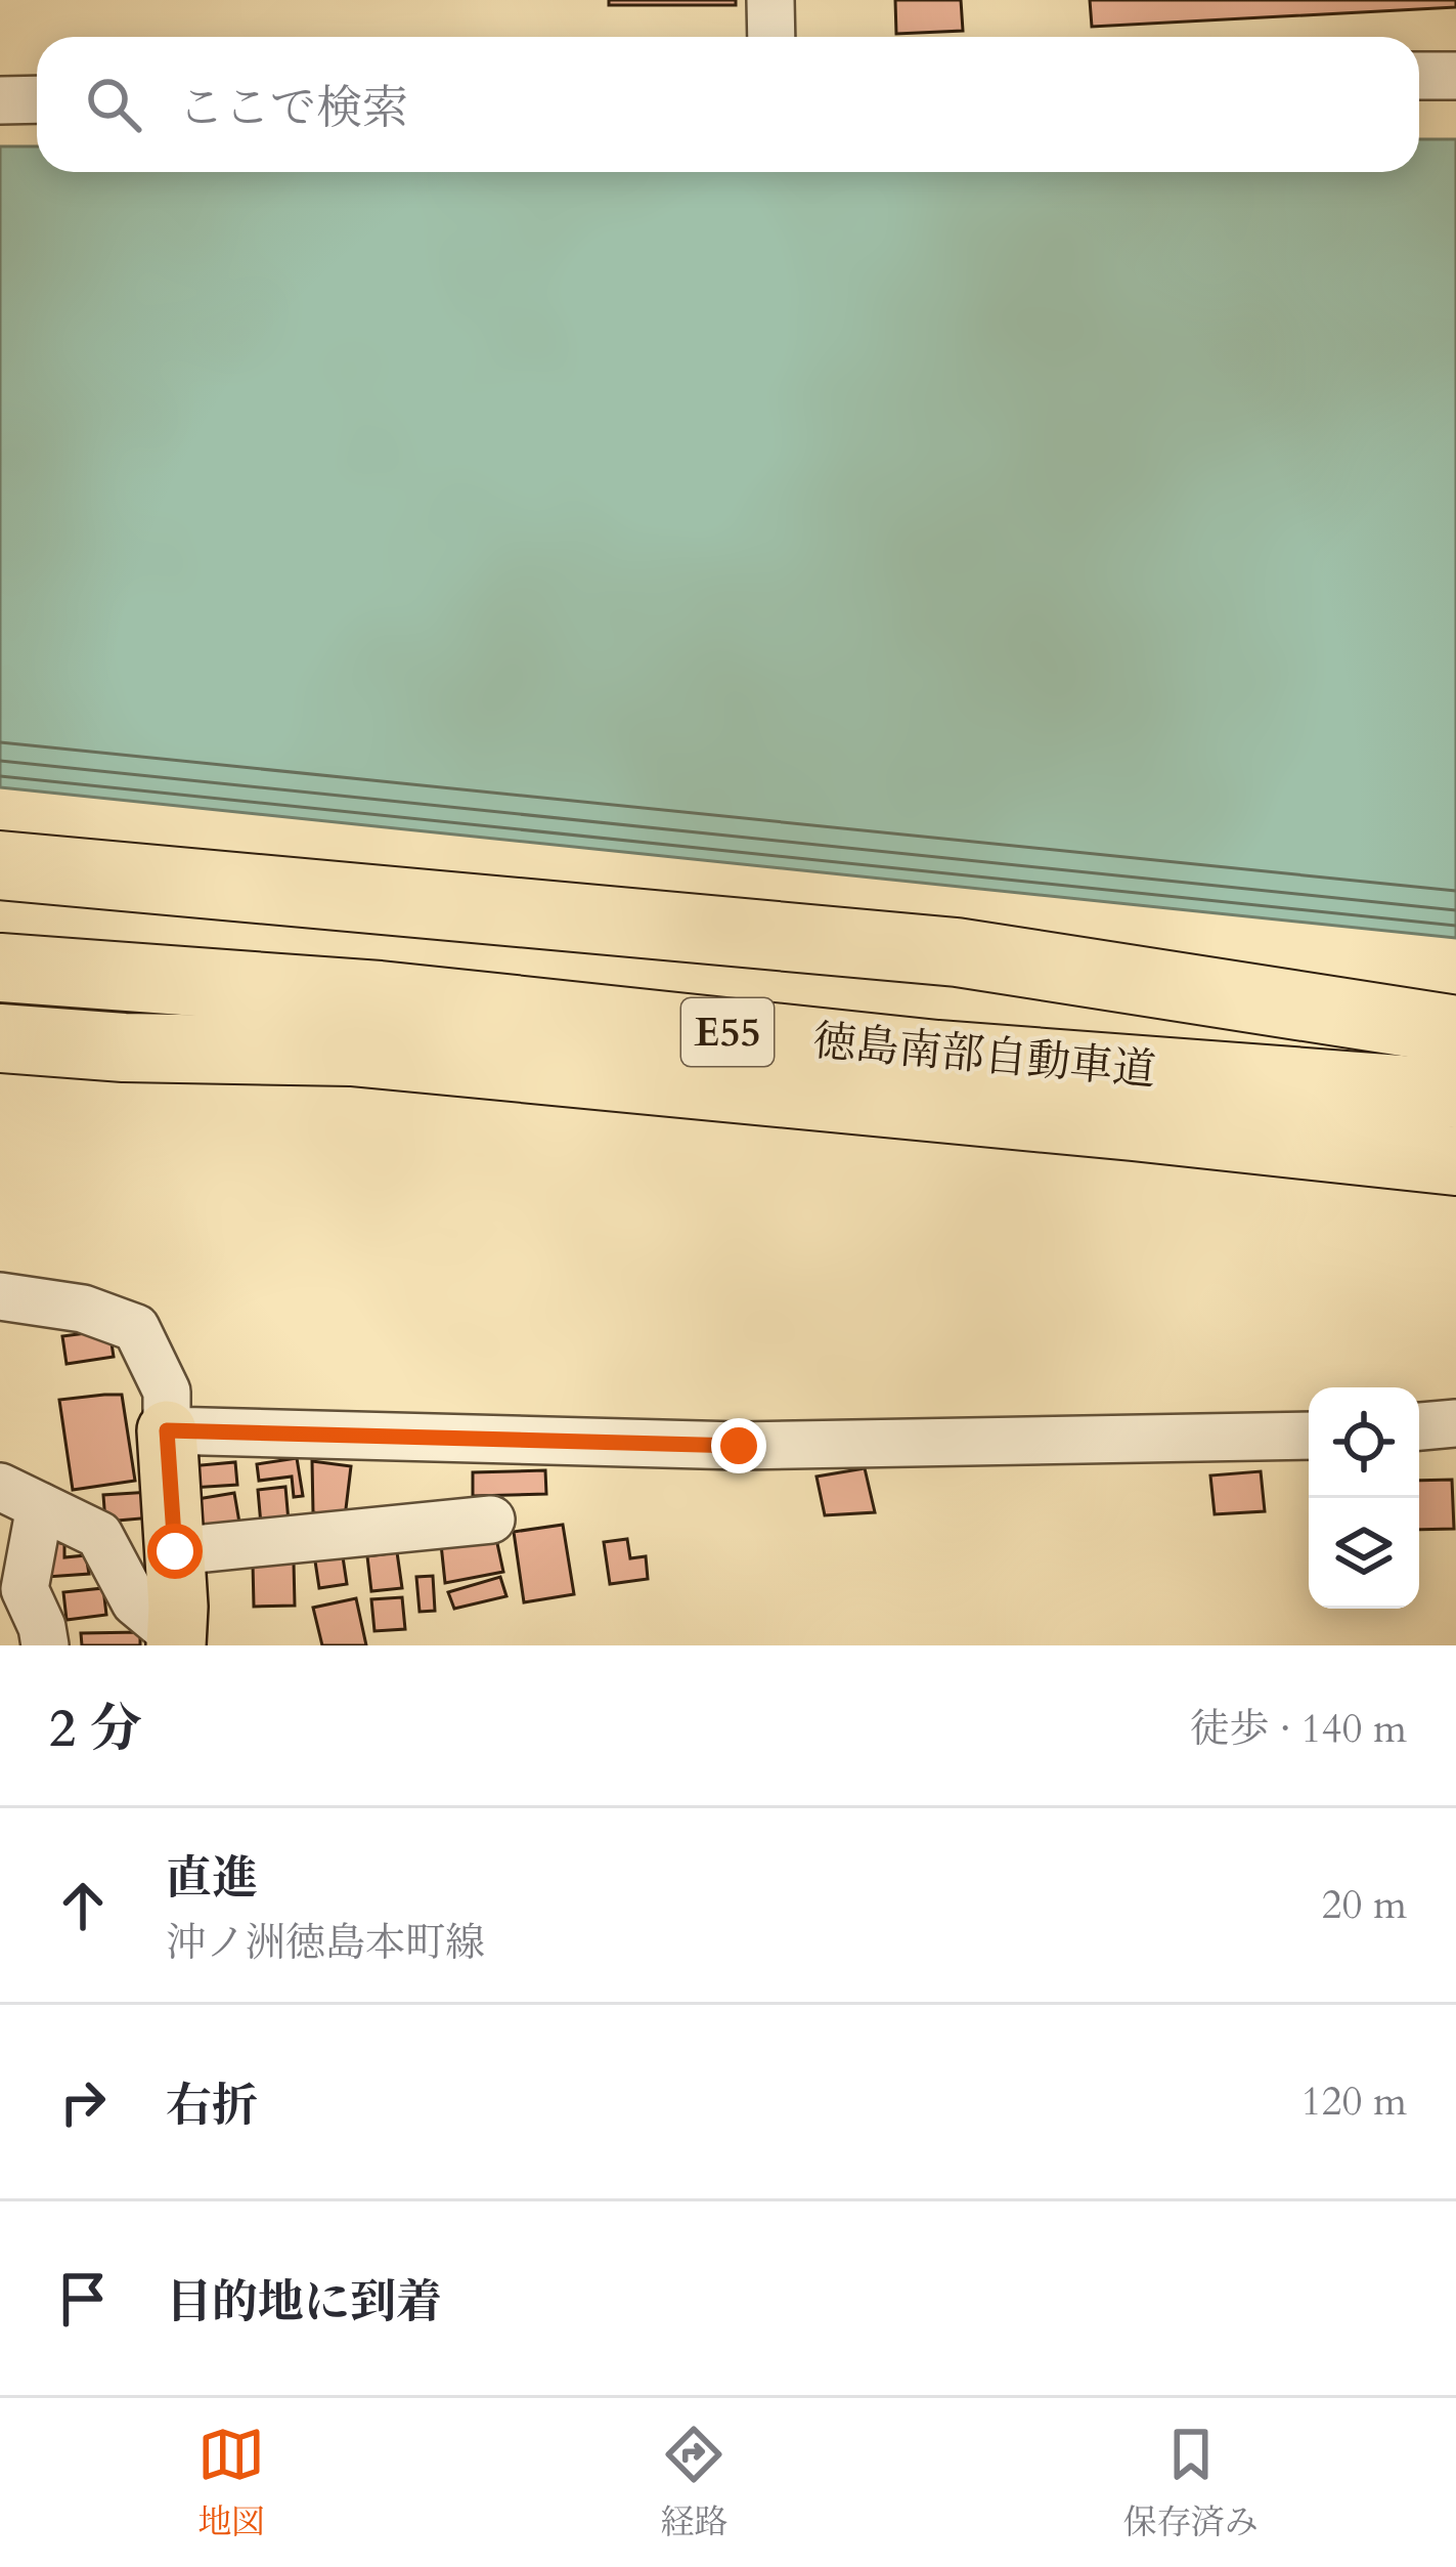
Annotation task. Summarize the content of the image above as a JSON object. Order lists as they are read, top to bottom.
{
  "streets": {
    "highway": ["E55", "徳島南部自動車道"]
  },
  "page": {
    "search": "ここで検索",
    "heading": ["2 分", "徒歩 · 140 m"],
    "list": [
      ["直進", "沖ノ洲徳島本町線", "20 m"],
      ["右折", "120 m"],
      "目的地に到着"
    ],
    "nav": ["地図", "経路", "保存済み"]
  }
}
